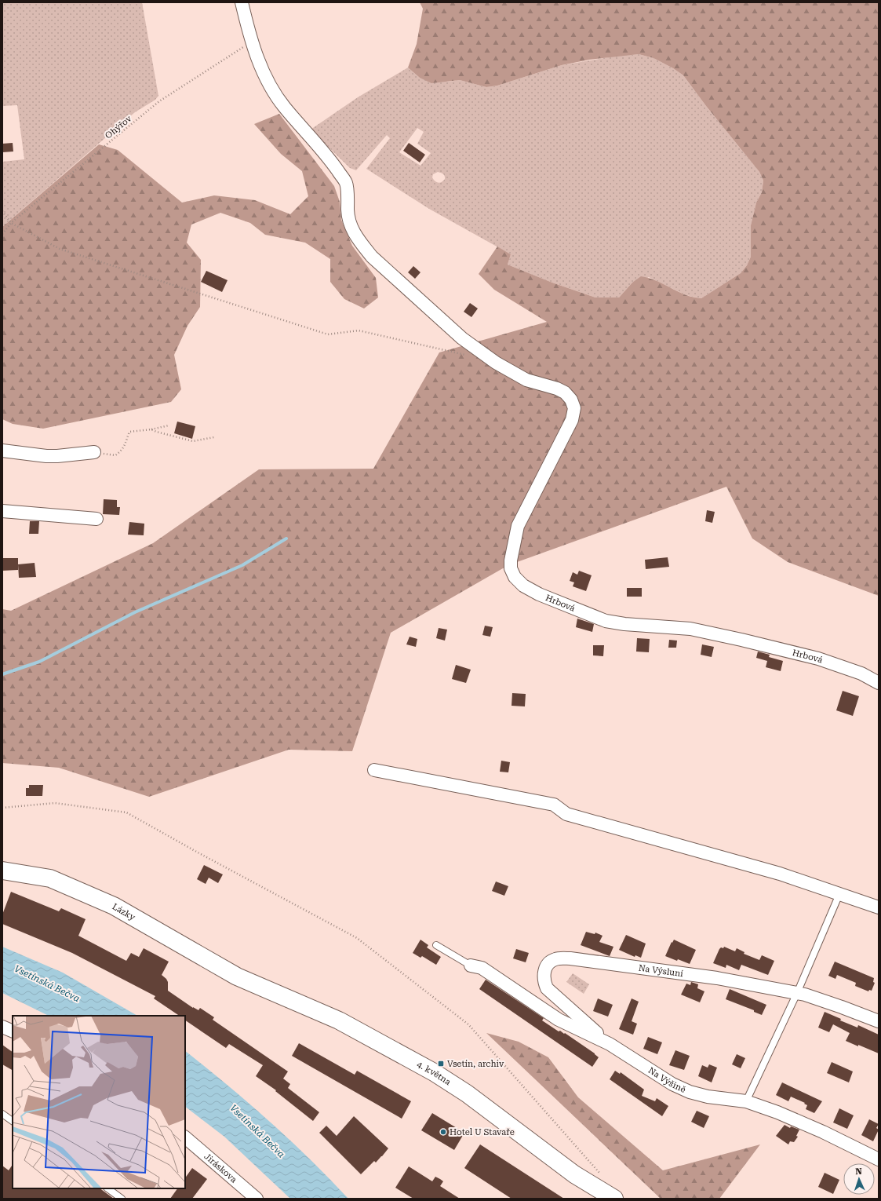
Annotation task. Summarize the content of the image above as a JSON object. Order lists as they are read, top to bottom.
{
  "streets": {
    "street": [
      "Hrbová",
      "Lázky",
      "Na Výsluní",
      "4. května",
      "Na Výšině",
      "Jiráskova"
    ],
    "path": ["Ohýřov"]
  },
  "crossings": [
    ["Ohýřov", "Hrbová"],
    ["Lázky", "4. května"],
    ["Na Výsluní", "Na Výšině"]
  ],
  "water": ["Vsetínská Bečva"],
  "places": {
    "transit": ["Vsetín, archiv"],
    "other": ["Hotel U Stavaře"]
  },
  "north": "top"
}
